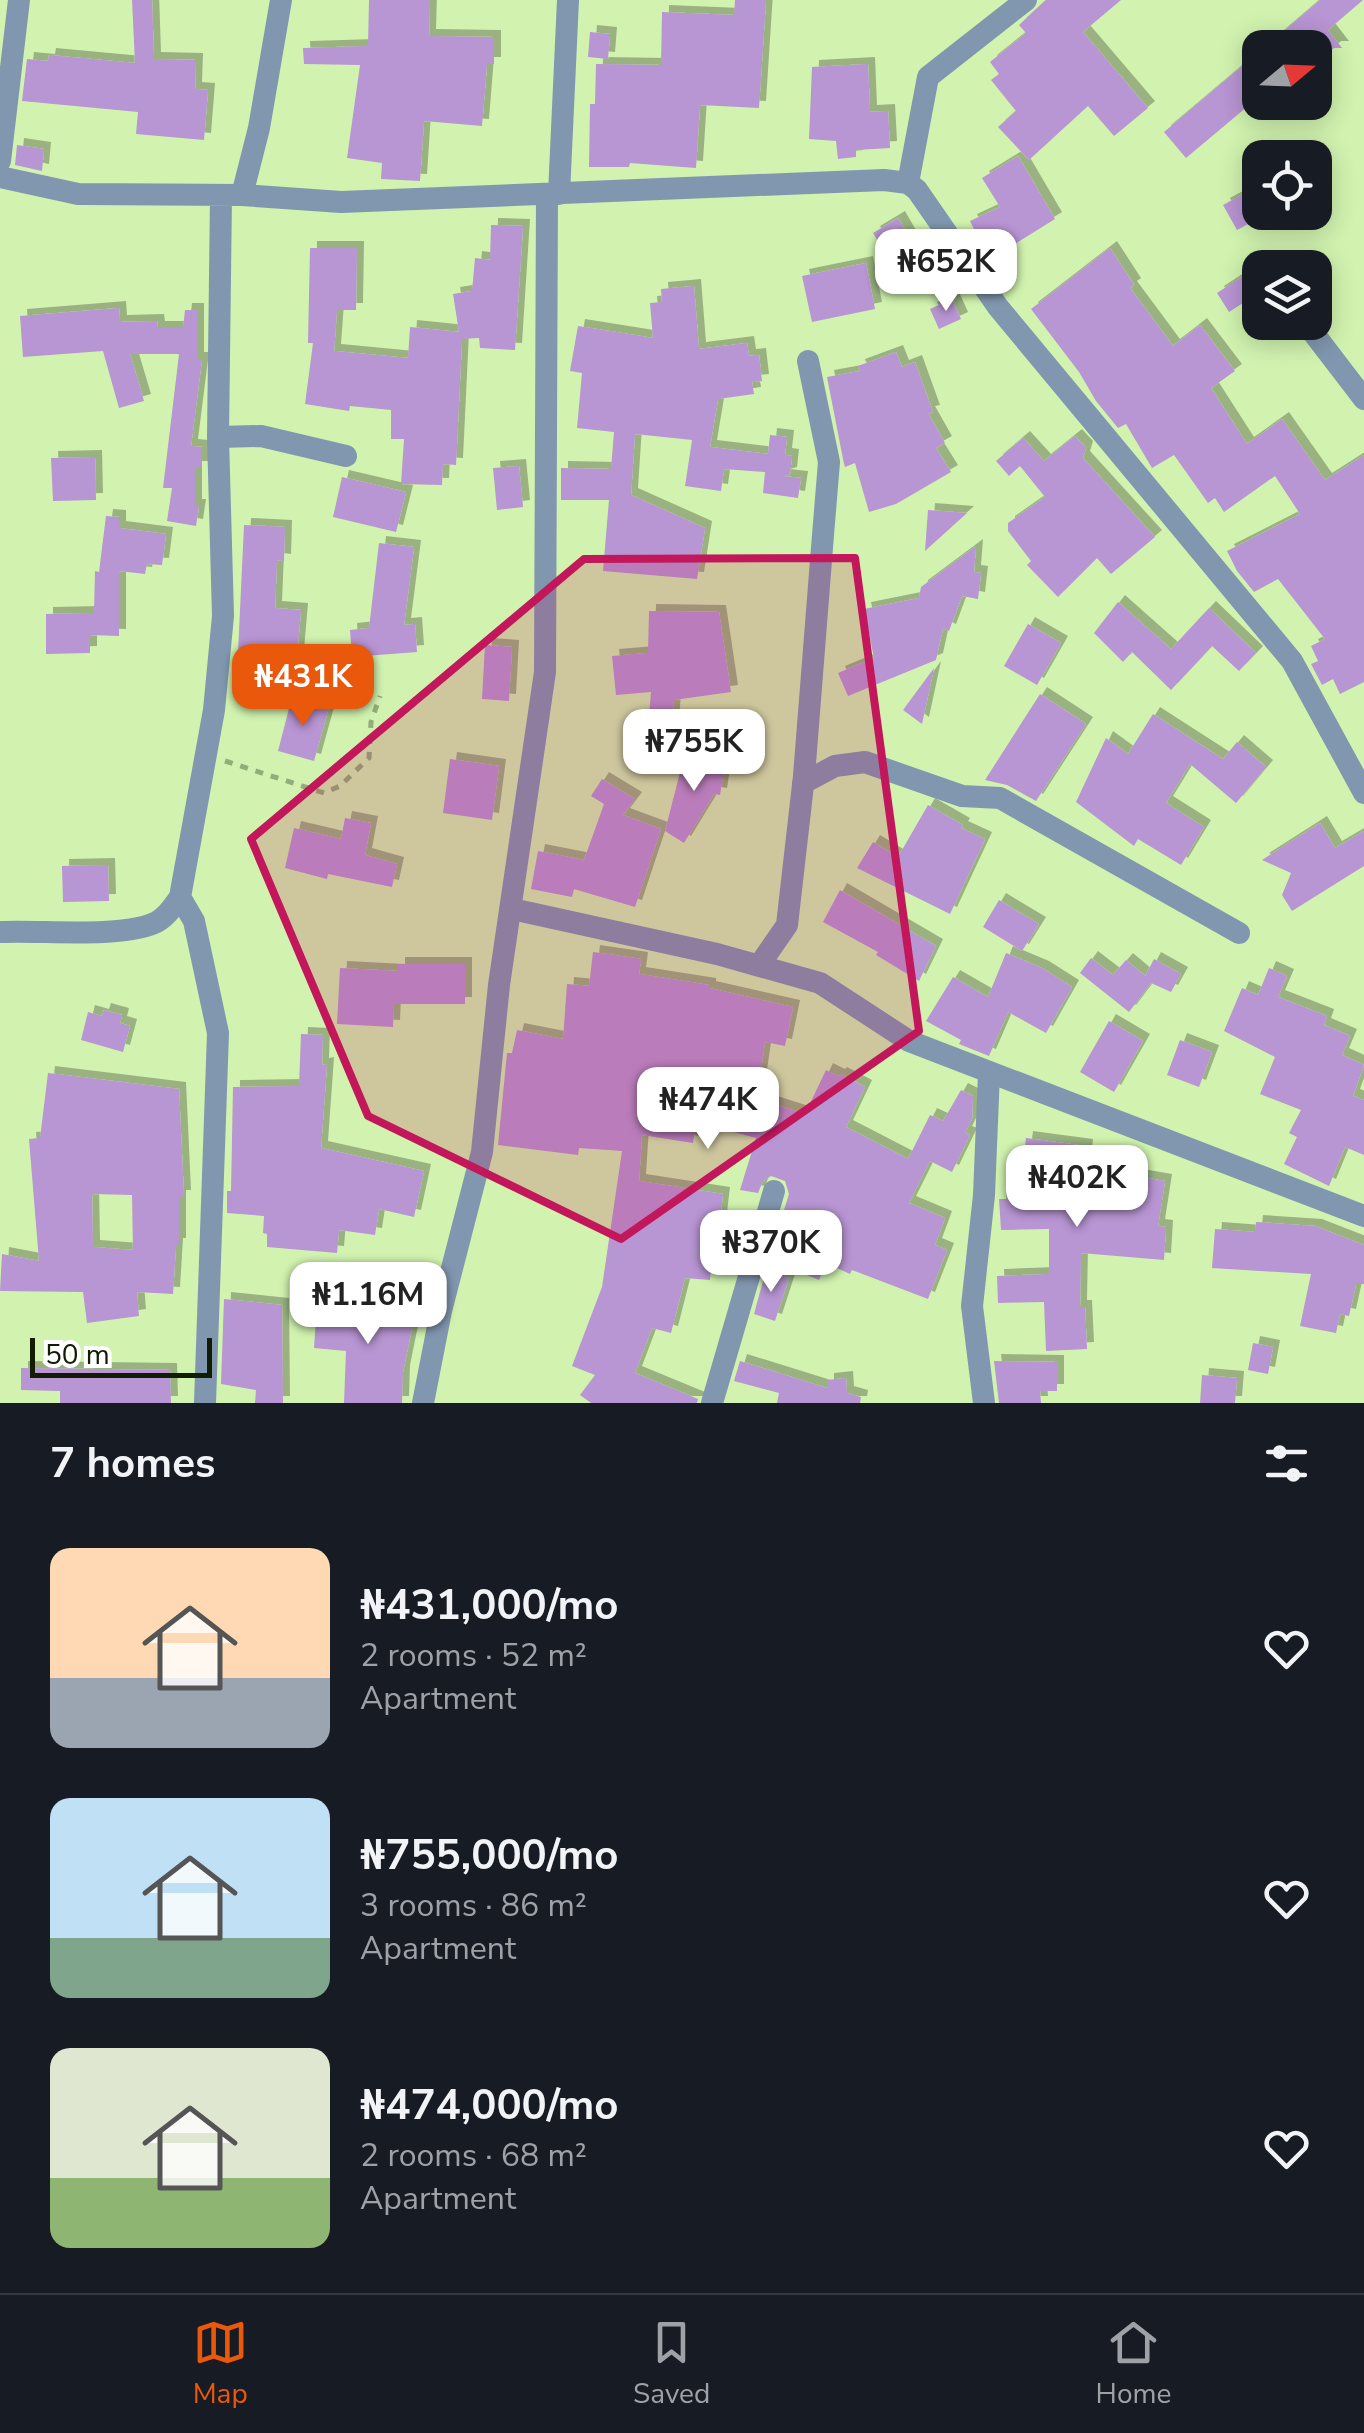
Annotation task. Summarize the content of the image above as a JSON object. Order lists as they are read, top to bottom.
{
  "scale_bar": "50 m",
  "north": "right",
  "page": {
    "price": [
      "₦652K",
      "₦431K",
      "₦755K",
      "₦474K",
      "₦402K",
      "₦370K",
      "₦1.16M"
    ],
    "scale": "50 m",
    "heading": "7 homes",
    "list": [
      {
        "name": "₦431,000/mo",
        "note": "2 rooms · 52 m² · Apartment"
      },
      {
        "name": "₦755,000/mo",
        "note": "3 rooms · 86 m² · Apartment"
      },
      {
        "name": "₦474,000/mo",
        "note": "2 rooms · 68 m² · Apartment"
      }
    ],
    "tabs": ["Map", "Saved", "Home"]
  }
}
